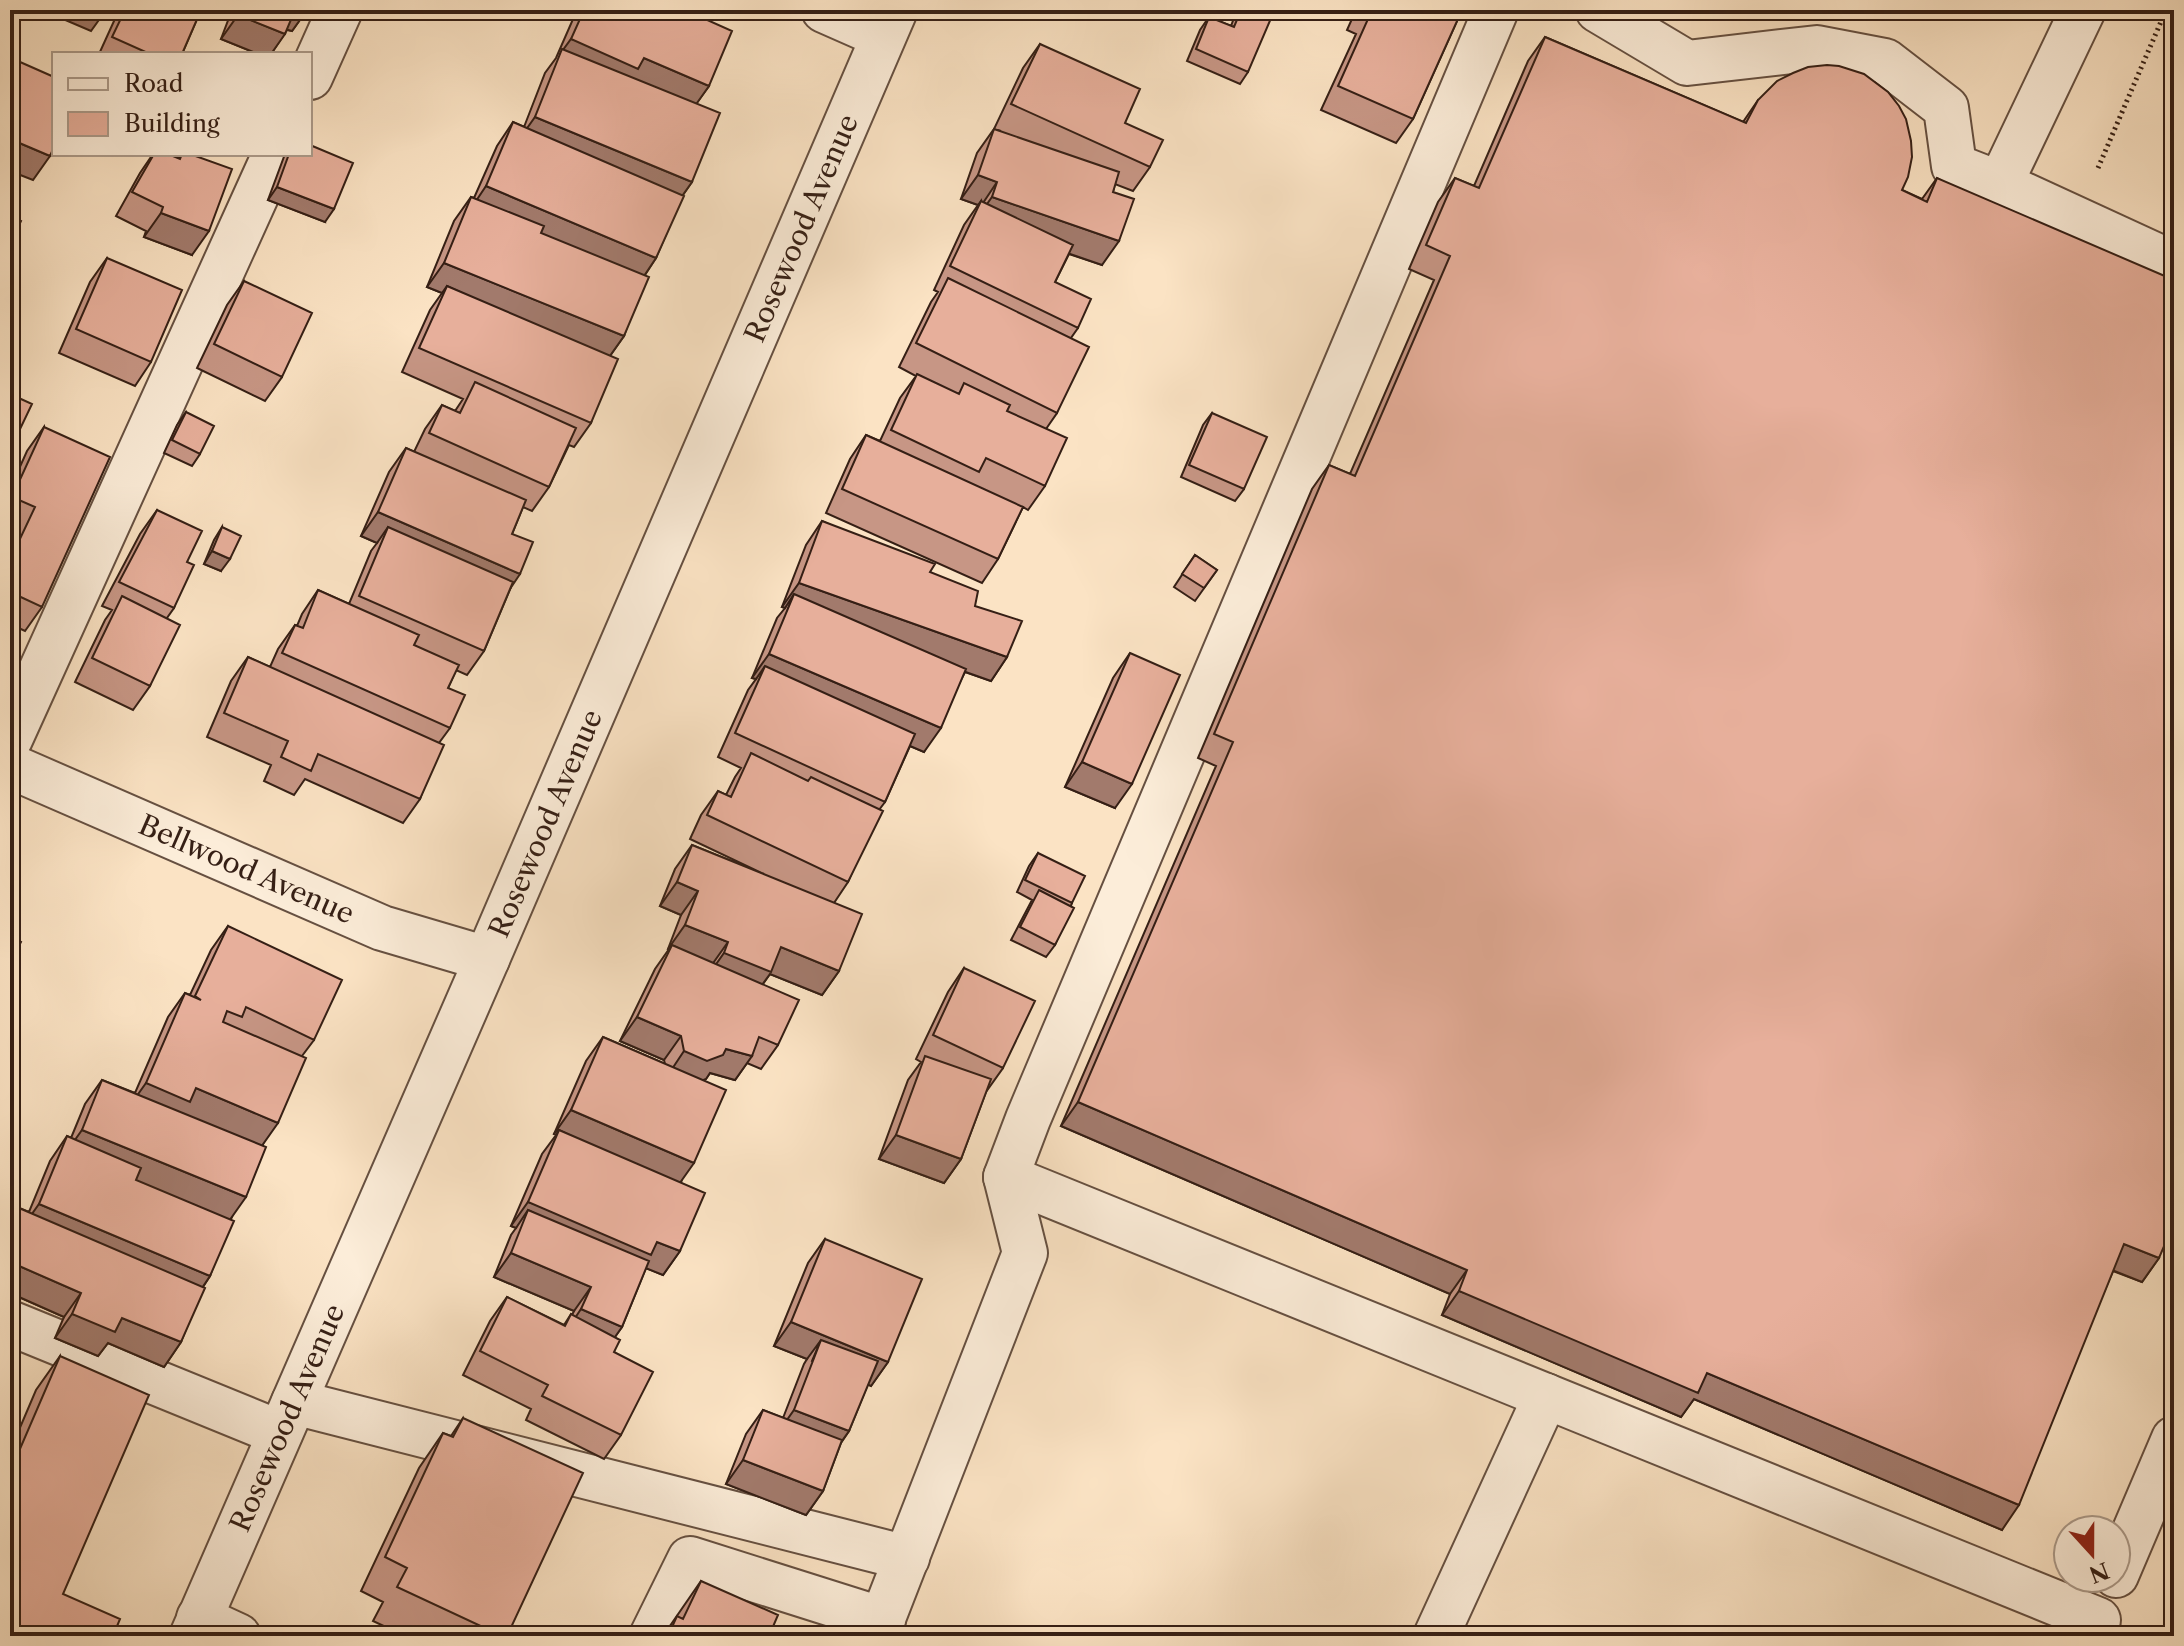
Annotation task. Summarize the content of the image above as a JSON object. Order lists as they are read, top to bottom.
{
  "streets": {
    "street": ["Rosewood Avenue", "Bellwood Avenue"]
  },
  "crossings": [
    ["Rosewood Avenue", "Bellwood Avenue"]
  ],
  "legend": ["Road", "Building"],
  "north": "bottom"
}
